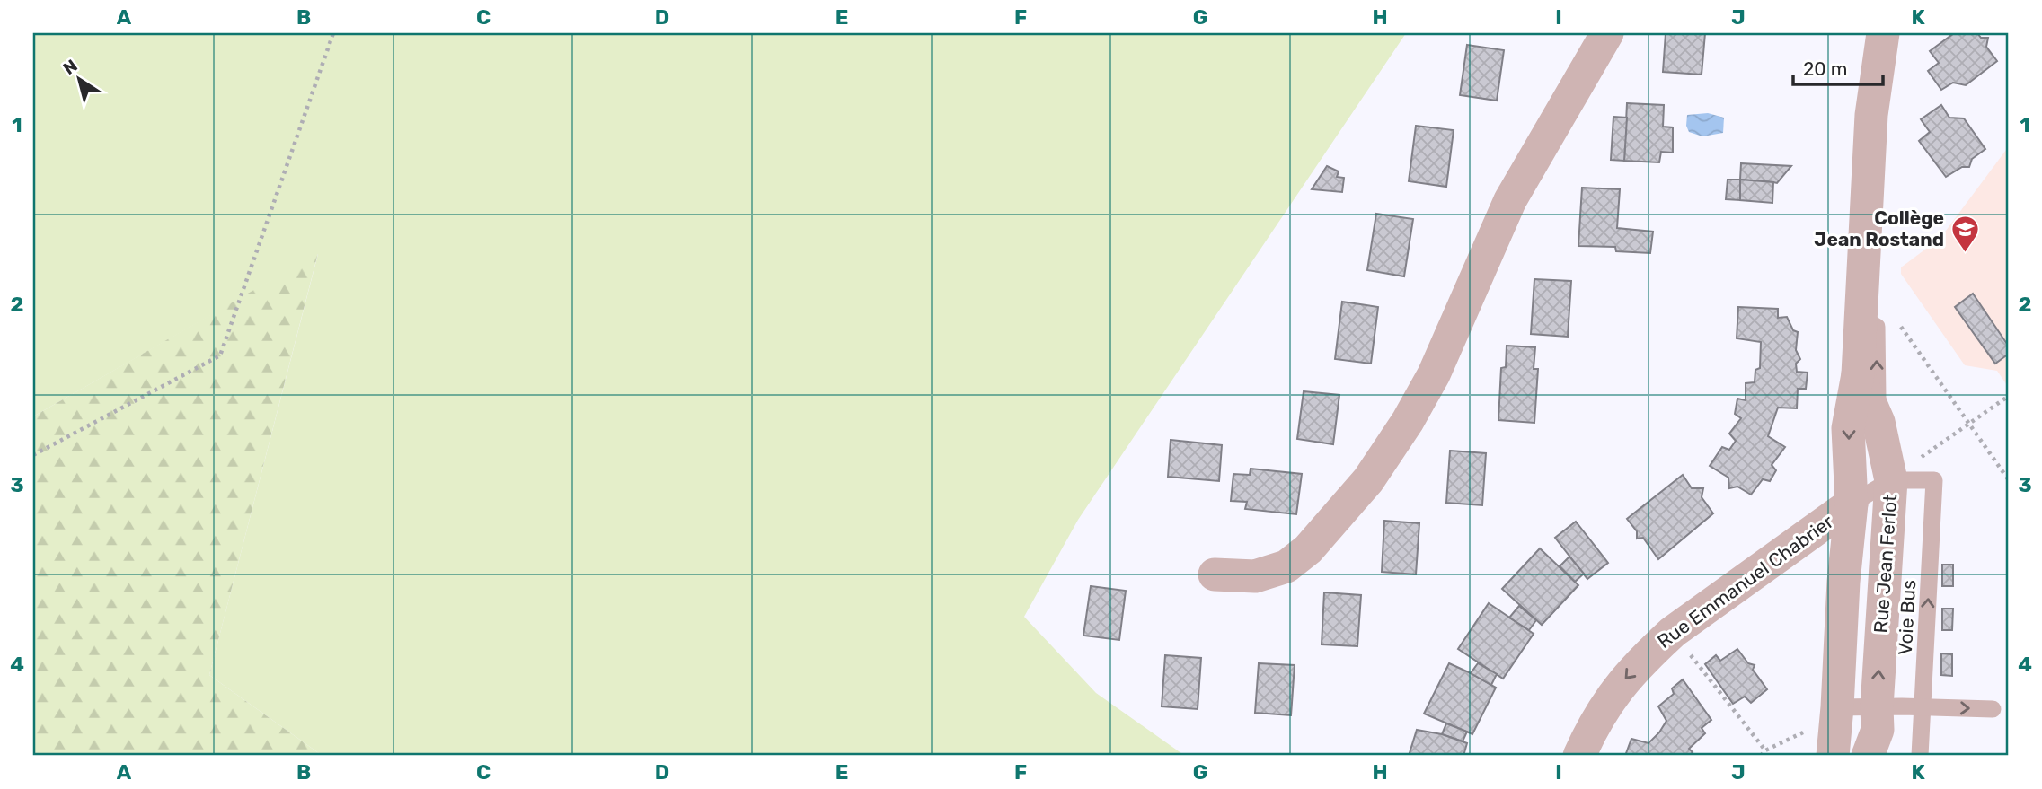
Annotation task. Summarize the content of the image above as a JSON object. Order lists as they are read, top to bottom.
{
  "streets": {
    "street": ["Rue Jean Ferlot", "Rue Emmanuel Chabrier"],
    "lane": ["Voie Bus"]
  },
  "crossings": [
    ["Rue Jean Ferlot", "Rue Emmanuel Chabrier"],
    ["Rue Jean Ferlot", "Voie Bus"]
  ],
  "one_way": ["Rue Emmanuel Chabrier", "Voie Bus"],
  "places": {
    "school or university": ["Collège Jean Rostand"]
  },
  "scale_bar": "20 m",
  "north": "top left",
  "grid": {
    "columns": [
      "A",
      "B",
      "C",
      "D",
      "E",
      "F",
      "G",
      "H",
      "I",
      "J",
      "K"
    ],
    "rows": [
      "1",
      "2",
      "3",
      "4"
    ]
  }
}
